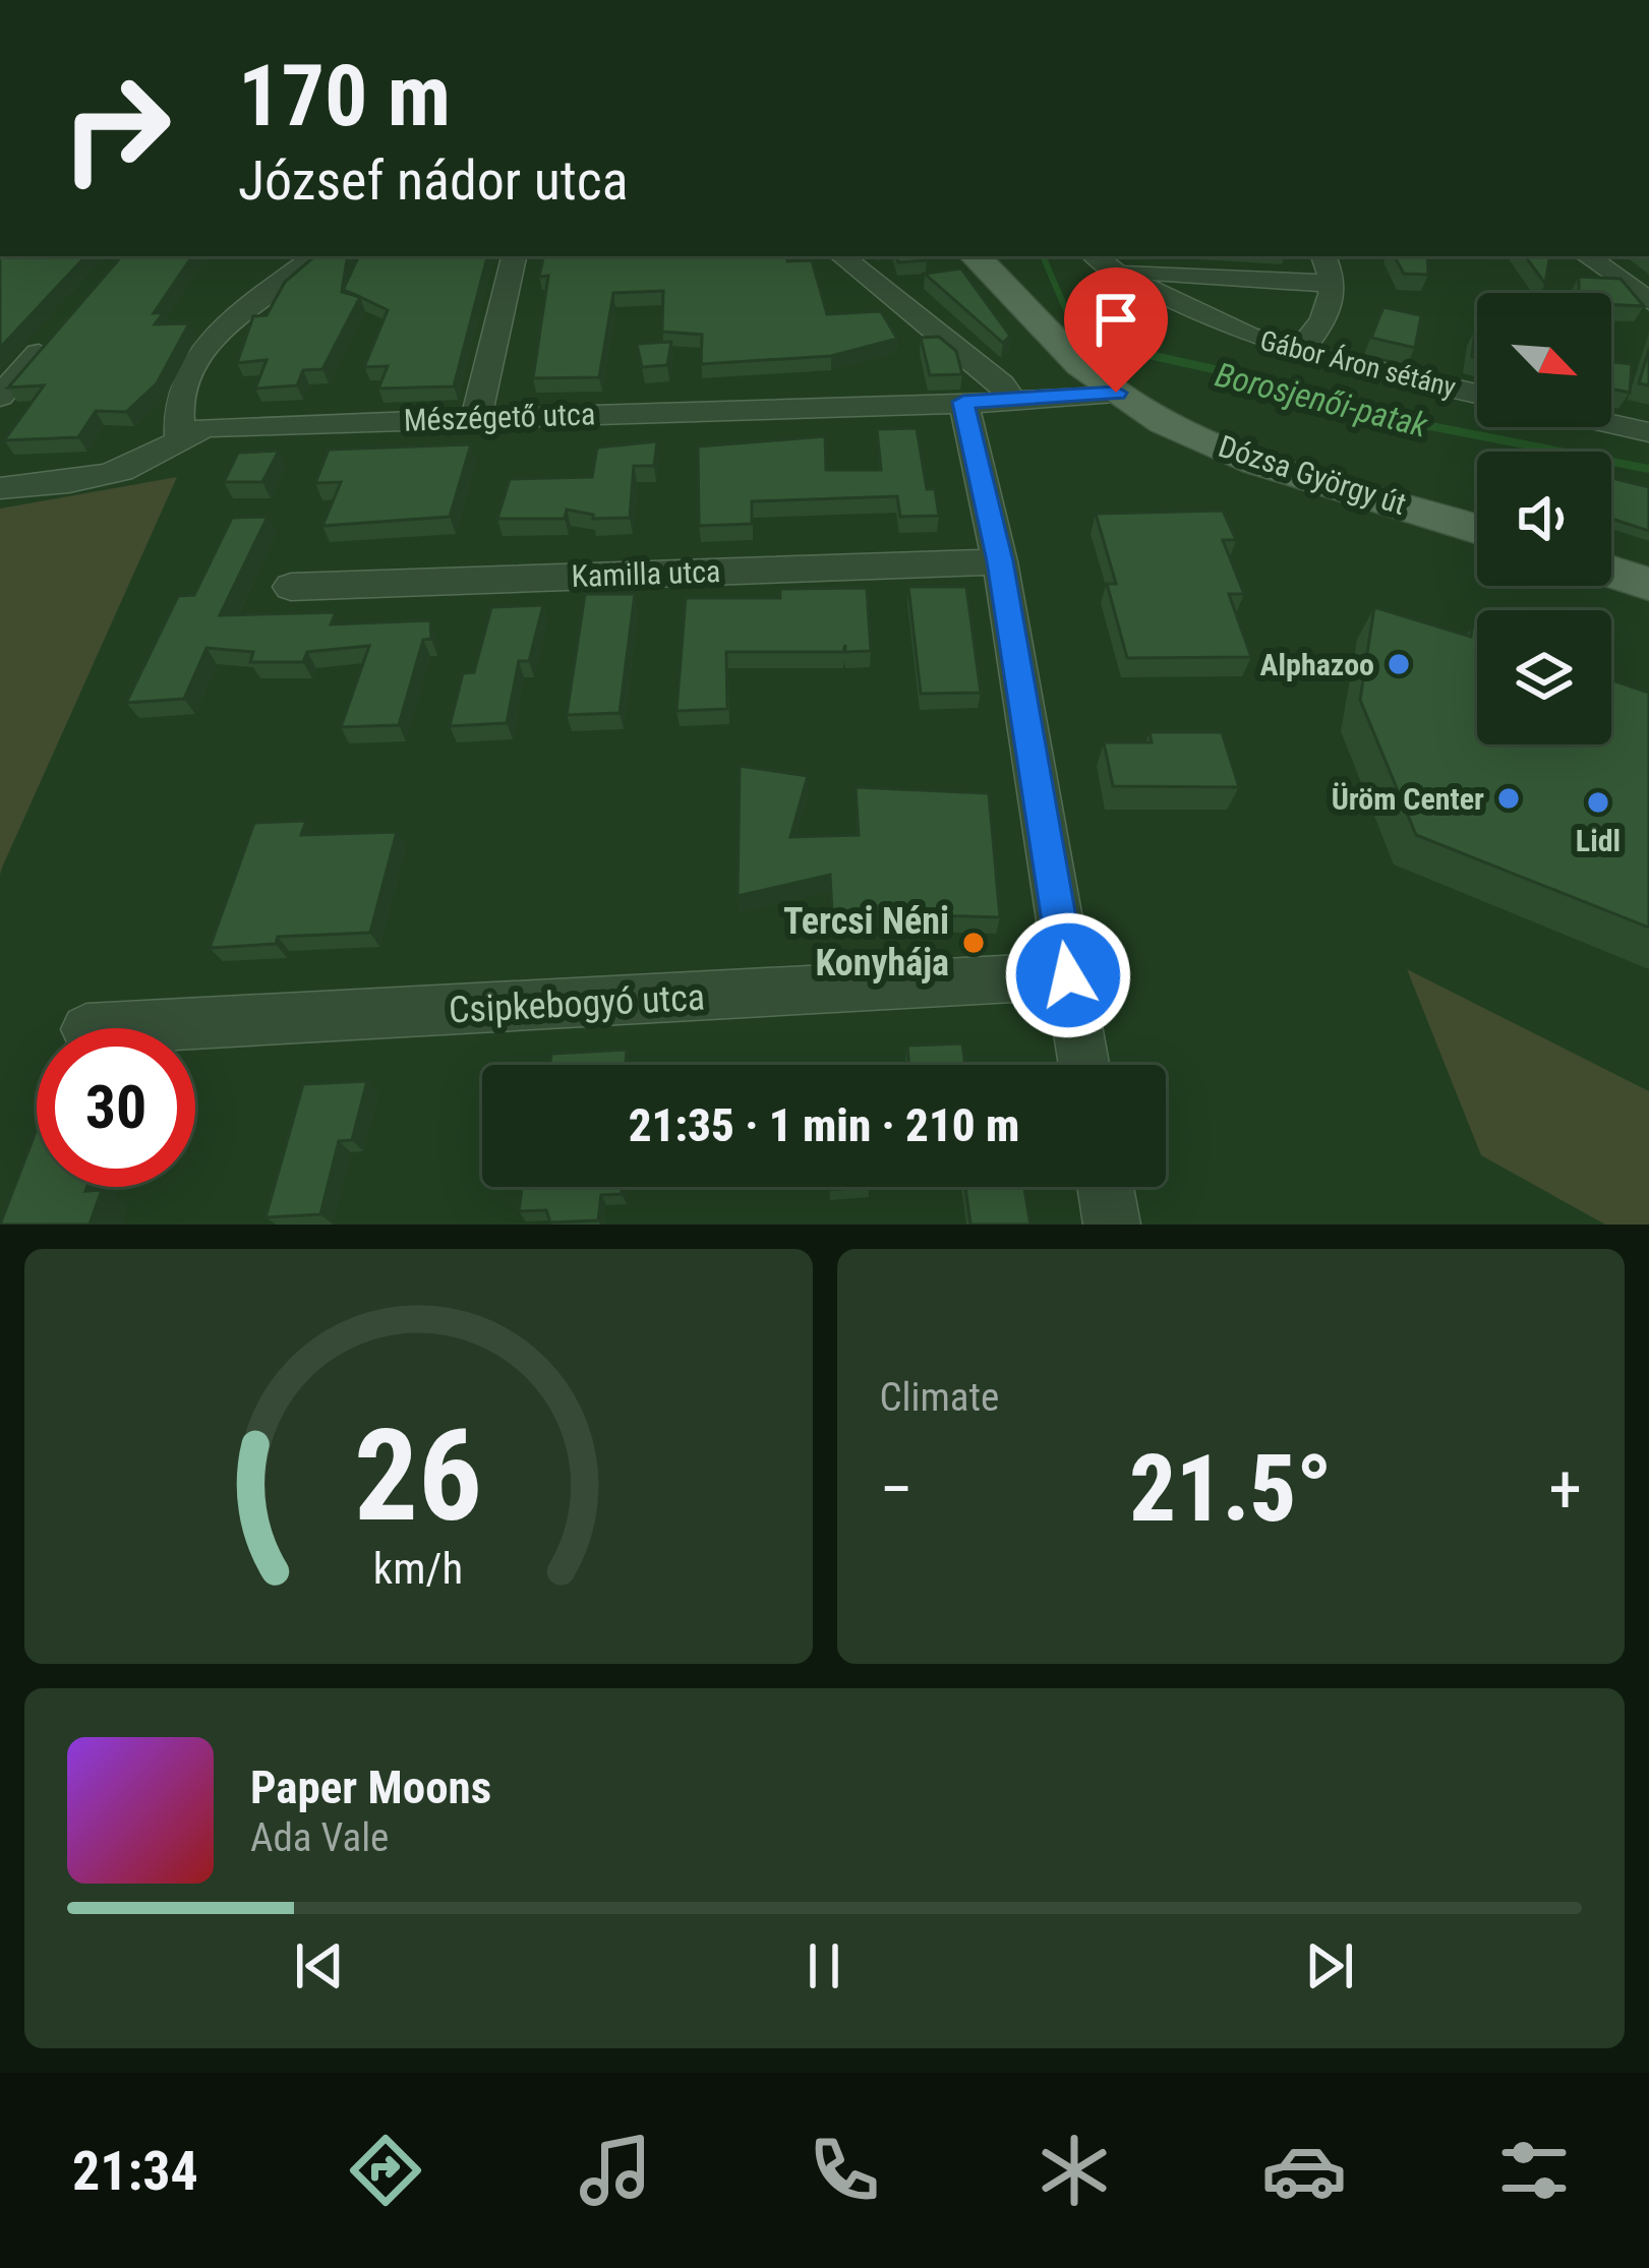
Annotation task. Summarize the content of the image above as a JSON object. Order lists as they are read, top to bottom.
{
  "streets": {
    "main road": ["Dózsa György út"],
    "street": [
      "Gábor Áron sétány",
      "Mészégető utca",
      "Kamilla utca",
      "Csipkebogyó utca"
    ]
  },
  "crossings": [
    ["Mészégető utca", "Dózsa György út"]
  ],
  "water": ["Borosjenői-patak"],
  "places": [
    "Alphazoo",
    "Üröm Center",
    "Lidl",
    "Tercsi Néni Konyhája"
  ],
  "north": "bottom right",
  "page": {
    "turn": ["170 m", "József nádor utca"],
    "limit": "30",
    "trip": "21:35 · 1 min · 210 m",
    "tile": "Climate",
    "heat": ["−", "21.5°", "+"],
    "song": ["Paper Moons", "Ada Vale"],
    "tabs": "21:34",
    "gauge": ["26", "km/h"]
  }
}
